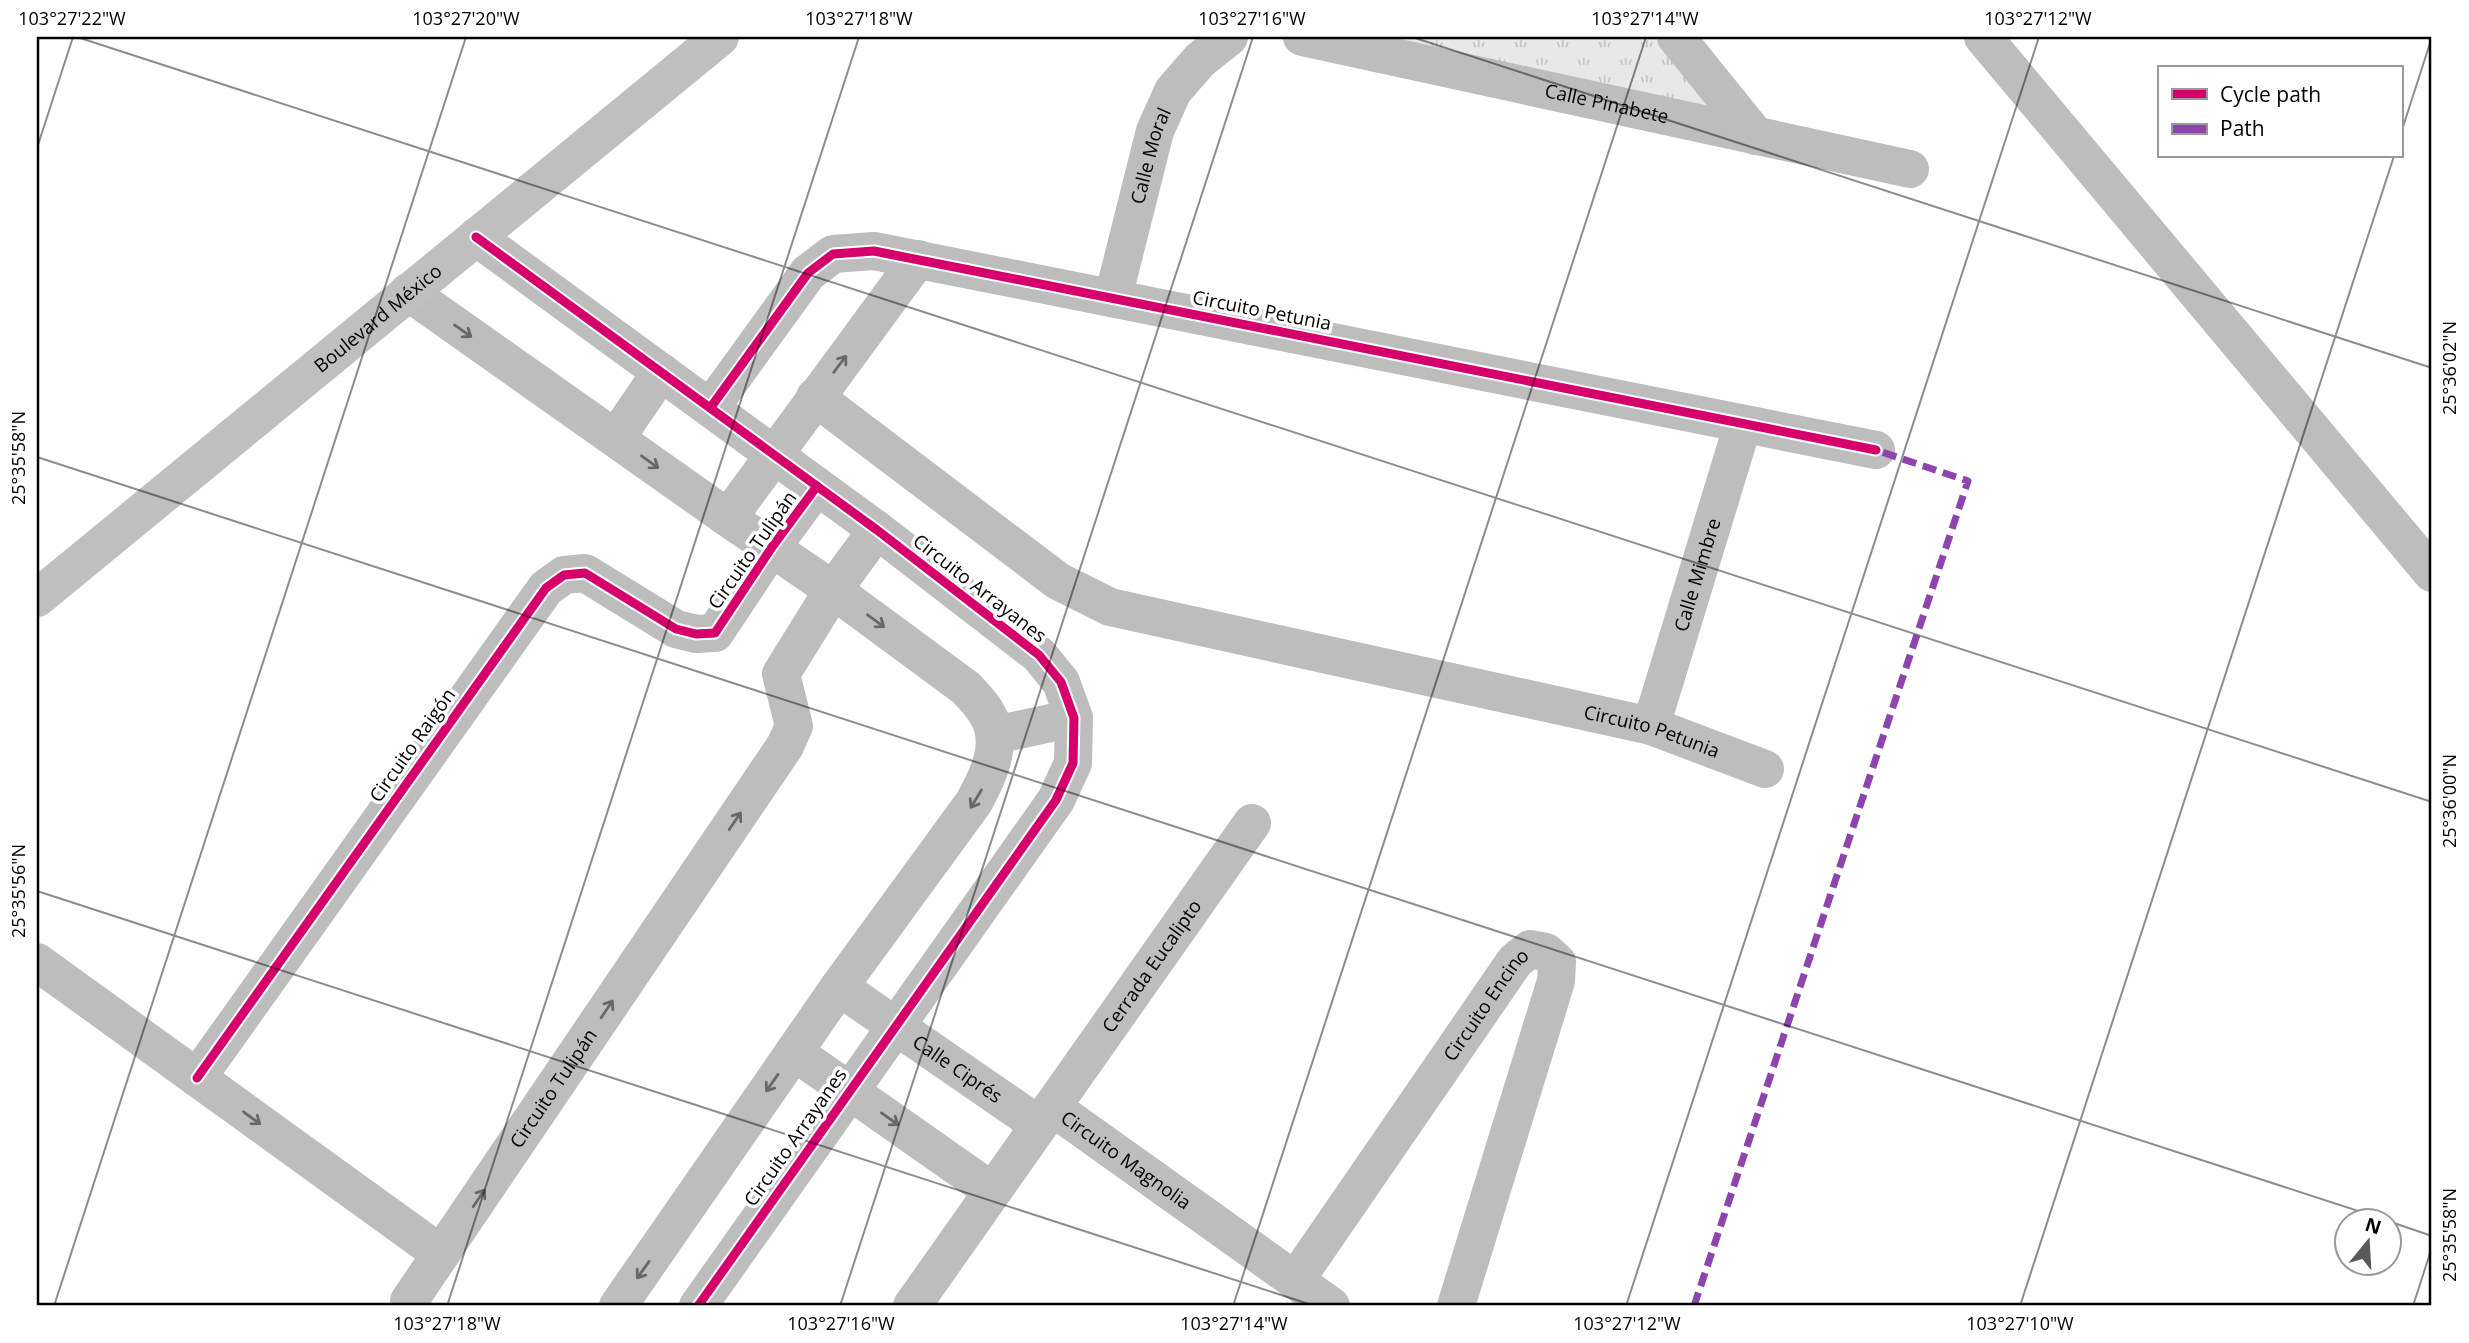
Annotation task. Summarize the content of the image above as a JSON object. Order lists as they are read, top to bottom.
{
  "streets": {
    "main road": ["Boulevard México"],
    "street": [
      "Calle Pinabete",
      "Calle Moral",
      "Circuito Petunia",
      "Circuito Tulipán",
      "Calle Mimbre",
      "Circuito Arrayanes",
      "Circuito Raigón",
      "Cerrada Eucalipto",
      "Circuito Encino",
      "Calle Ciprés",
      "Circuito Magnolia"
    ]
  },
  "crossings": [
    ["Calle Moral", "Circuito Petunia"],
    ["Circuito Petunia", "Calle Mimbre"],
    ["Circuito Petunia", "Circuito Arrayanes"],
    ["Boulevard México", "Circuito Arrayanes"],
    ["Circuito Tulipán", "Circuito Arrayanes"],
    ["Circuito Tulipán", "Circuito Raigón"],
    ["Circuito Arrayanes", "Calle Ciprés"],
    ["Cerrada Eucalipto", "Calle Ciprés"],
    ["Cerrada Eucalipto", "Circuito Magnolia"],
    ["Circuito Encino", "Circuito Magnolia"],
    ["Calle Ciprés", "Circuito Magnolia"]
  ],
  "legend": ["Cycle path", "Path"],
  "north": "top",
  "coordinates": [
    "103°27'22\"W",
    "103°27'20\"W",
    "103°27'18\"W",
    "103°27'16\"W",
    "103°27'14\"W",
    "103°27'12\"W",
    "25°36'02\"N",
    "25°35'58\"N",
    "25°36'00\"N",
    "25°35'56\"N",
    "103°27'10\"W"
  ]
}
